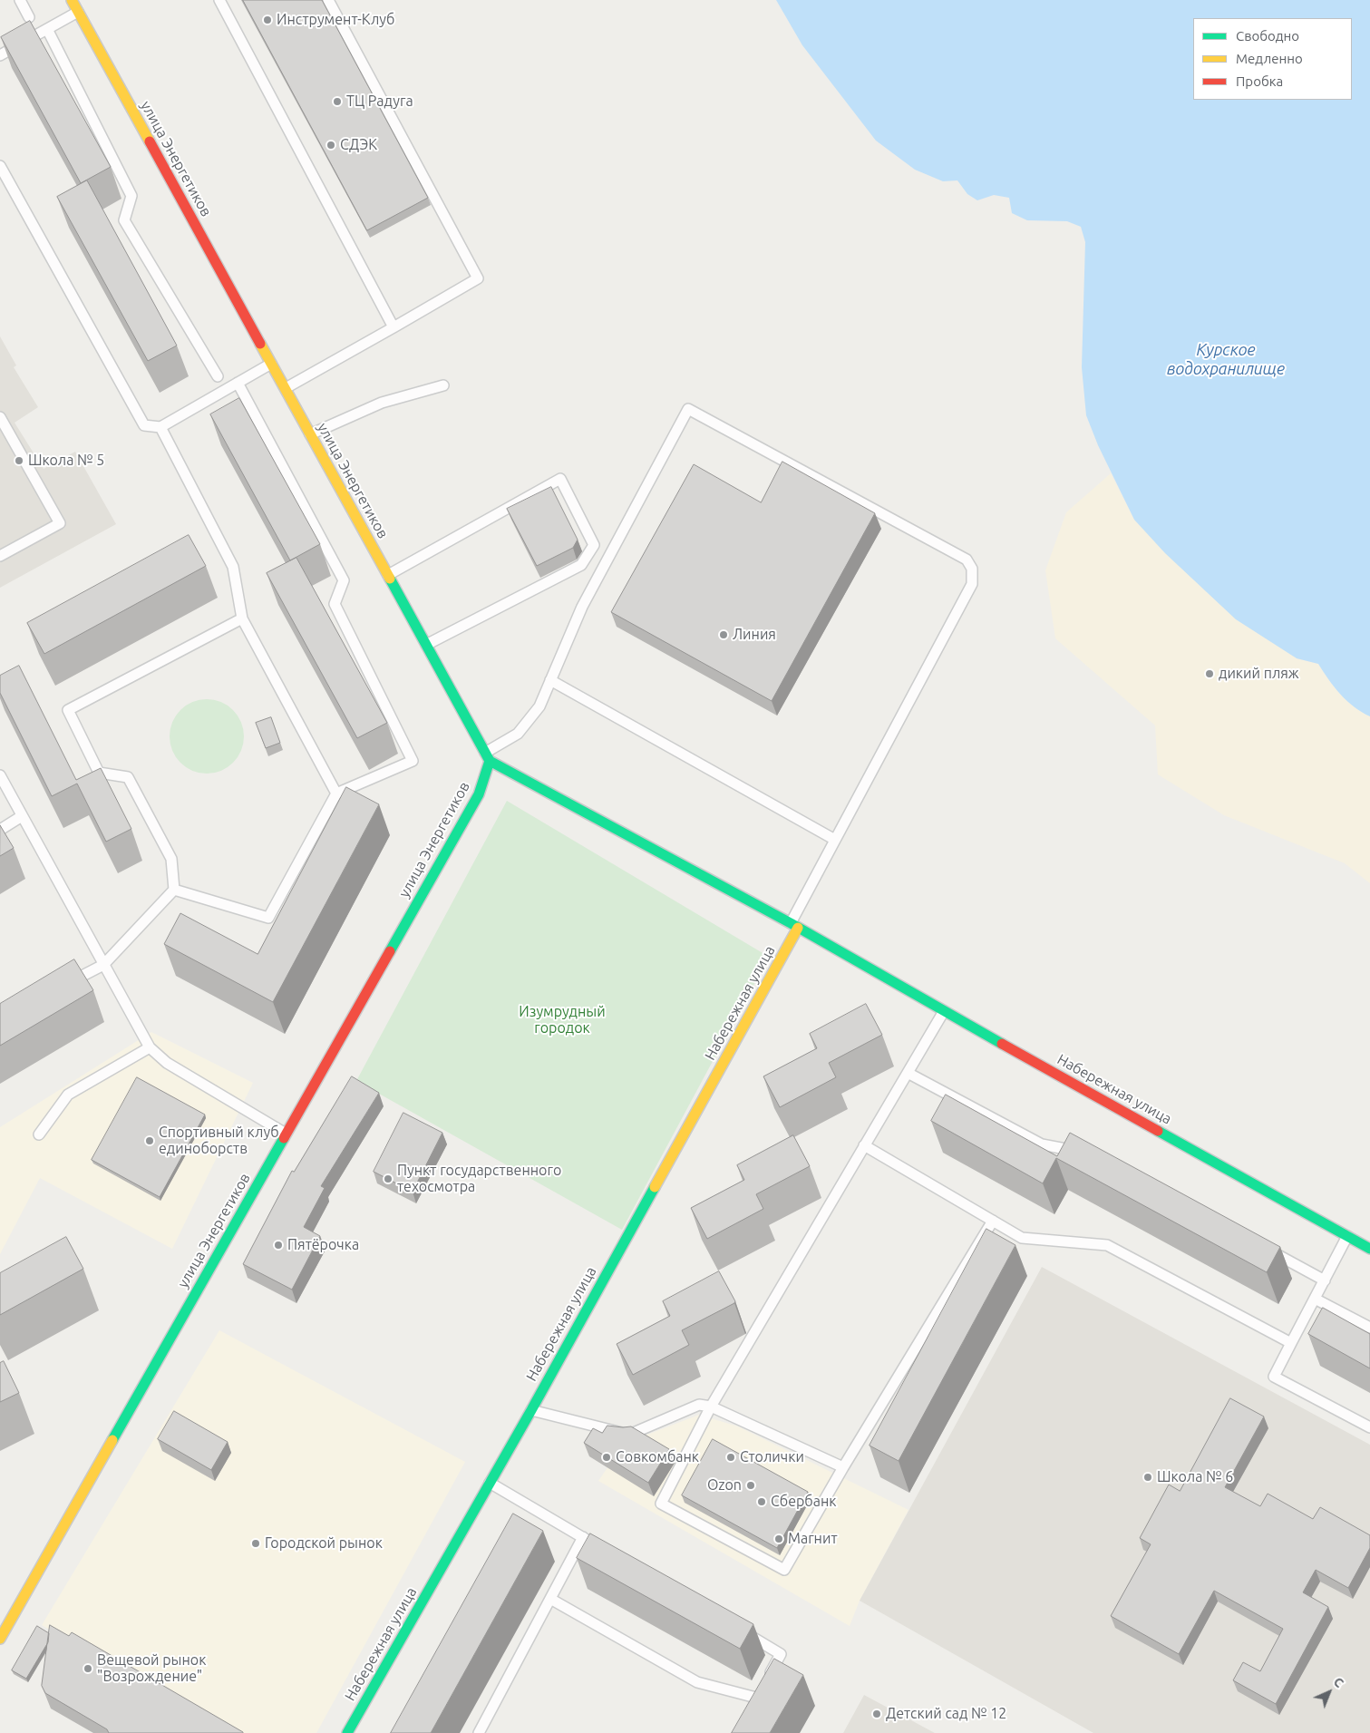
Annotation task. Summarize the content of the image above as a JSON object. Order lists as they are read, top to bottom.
{
  "streets": {
    "street": ["улица Энергетиков", "Набережная улица"]
  },
  "crossings": [
    ["улица Энергетиков", "Набережная улица"]
  ],
  "water": ["Курское водохранилище"],
  "parks": ["Изумрудный городок"],
  "places": [
    "Инструмент-Клуб",
    "ТЦ Радуга",
    "СДЭК",
    "Школа № 5",
    "Линия",
    "дикий пляж",
    "Спортивный клуб единоборств",
    "Пункт государственного техосмотра",
    "Пятёрочка",
    "Совкомбанк",
    "Столички",
    "Школа № 6",
    "Ozon",
    "Сбербанк",
    "Магнит",
    "Городской рынок",
    "Вещевой рынок \"Возрождение\"",
    "Детский сад № 12"
  ],
  "legend": ["Свободно", "Медленно", "Пробка"],
  "north": "top right"
}
